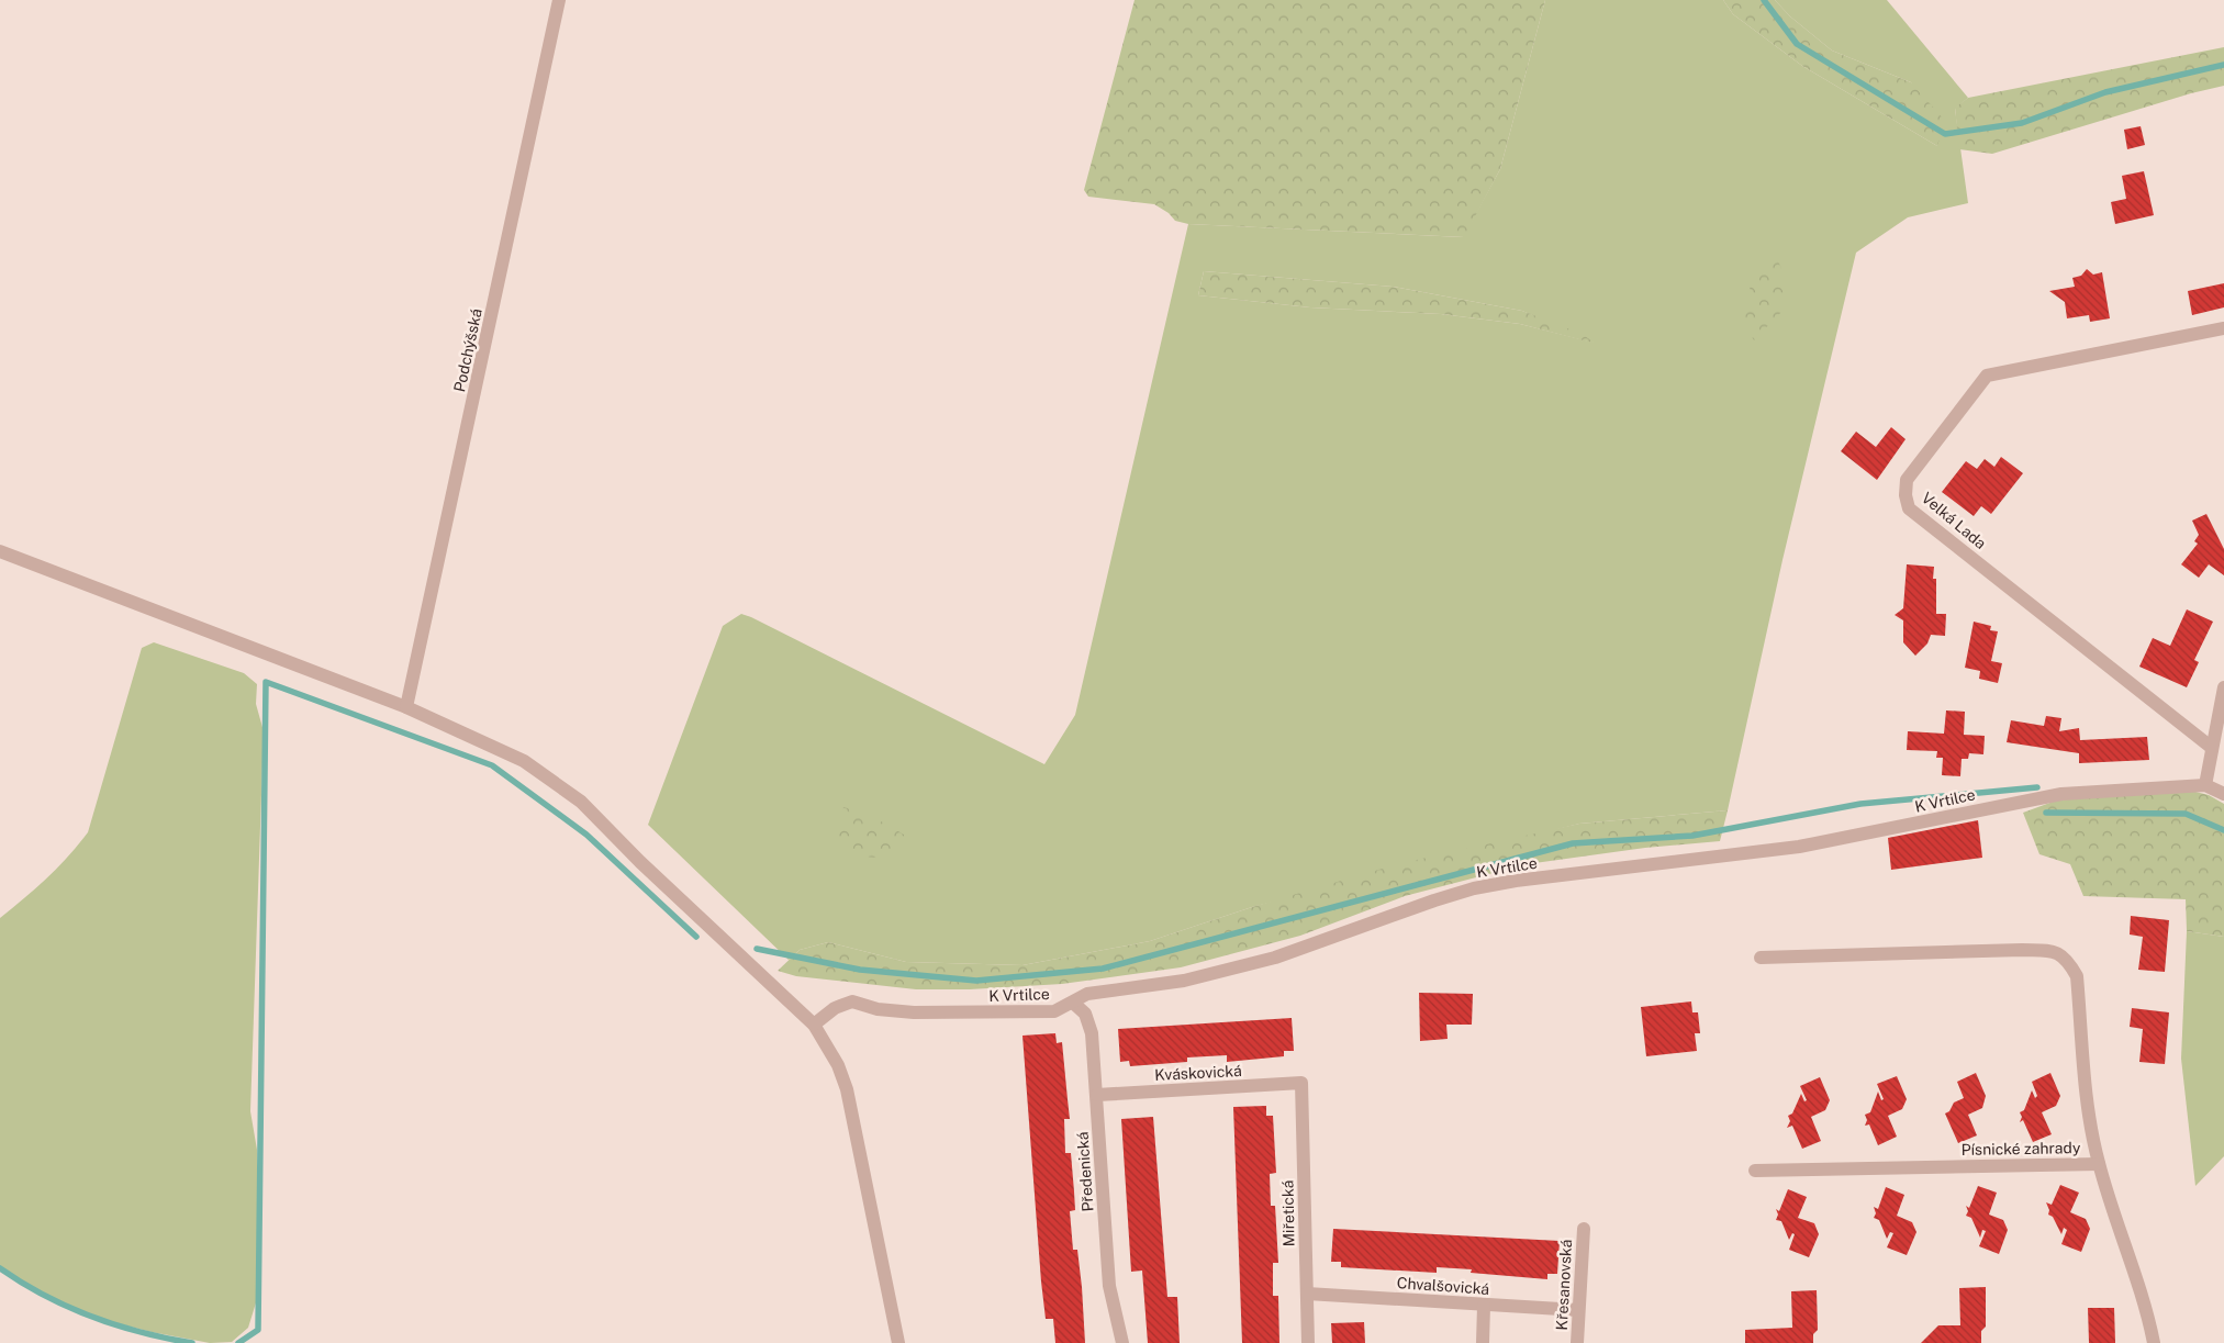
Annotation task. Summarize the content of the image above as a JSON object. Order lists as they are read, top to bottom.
{
  "streets": {
    "street": [
      "Podchýšská",
      "Velká Lada",
      "K Vrtilce",
      "Kváskovická",
      "Písnické zahrady",
      "Předenická",
      "Miřetická",
      "Křesanovská",
      "Chvalšovická"
    ]
  },
  "crossings": [
    ["K Vrtilce", "Předenická"],
    ["Kváskovická", "Předenická"],
    ["Kváskovická", "Miřetická"],
    ["Miřetická", "Chvalšovická"],
    ["Křesanovská", "Chvalšovická"]
  ]
}
